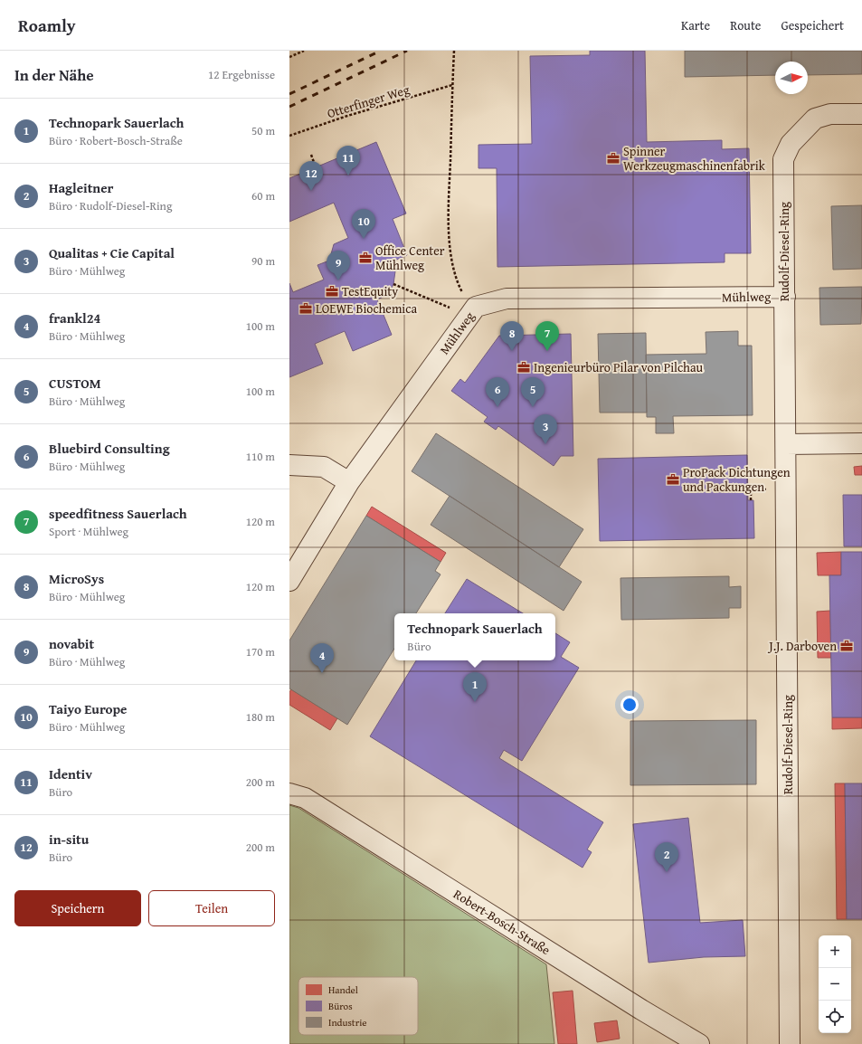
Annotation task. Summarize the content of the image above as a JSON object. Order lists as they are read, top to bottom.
{
  "streets": {
    "street": ["Rudolf-Diesel-Ring", "Mühlweg", "Robert-Bosch-Straße"],
    "path": ["Otterfinger Weg"]
  },
  "crossings": [
    ["Rudolf-Diesel-Ring", "Mühlweg"]
  ],
  "places": {
    "office": [
      "Spinner Werkzeugmaschinenfabrik",
      "Office Center Mühlweg",
      "TestEquity",
      "LOEWE Biochemica",
      "Ingenieurbüro Pilar von Pilchau",
      "ProPack Dichtungen und Packungen",
      "J.J. Darboven"
    ]
  },
  "legend": ["Handel", "Büros", "Industrie"],
  "north": "right",
  "page": {
    "header": "Roamly",
    "nav": ["Karte", "Route", "Gespeichert"],
    "heading": ["In der Nähe", "12 Ergebnisse"],
    "list": [
      {
        "mark": "1",
        "name": "Technopark Sauerlach",
        "note": "Büro · Robert-Bosch-Straße",
        "value": "50 m"
      },
      {
        "mark": "2",
        "name": "Hagleitner",
        "note": "Büro · Rudolf-Diesel-Ring",
        "value": "60 m"
      },
      {
        "mark": "3",
        "name": "Qualitas + Cie Capital",
        "note": "Büro · Mühlweg",
        "value": "90 m"
      },
      {
        "mark": "4",
        "name": "frankl24",
        "note": "Büro · Mühlweg",
        "value": "100 m"
      },
      {
        "mark": "5",
        "name": "CUSTOM",
        "note": "Büro · Mühlweg",
        "value": "100 m"
      },
      {
        "mark": "6",
        "name": "Bluebird Consulting",
        "note": "Büro · Mühlweg",
        "value": "110 m"
      },
      {
        "mark": "7",
        "name": "speedfitness Sauerlach",
        "note": "Sport · Mühlweg",
        "value": "120 m"
      },
      {
        "mark": "8",
        "name": "MicroSys",
        "note": "Büro · Mühlweg",
        "value": "120 m"
      },
      {
        "mark": "9",
        "name": "novabit",
        "note": "Büro · Mühlweg",
        "value": "170 m"
      },
      {
        "mark": "10",
        "name": "Taiyo Europe",
        "note": "Büro · Mühlweg",
        "value": "180 m"
      },
      {
        "mark": "11",
        "name": "Identiv",
        "note": "Büro",
        "value": "200 m"
      },
      {
        "mark": "12",
        "name": "in-situ",
        "note": "Büro",
        "value": "200 m"
      }
    ],
    "pins": [
      "11",
      "12",
      "10",
      "9",
      "7",
      "8",
      "5",
      "6",
      "3",
      "4",
      "1",
      "2"
    ],
    "popup": ["Technopark Sauerlach", "Büro"],
    "buttons": ["Speichern", "Teilen"],
    "map_buttons": ["+", "−"]
  }
}
